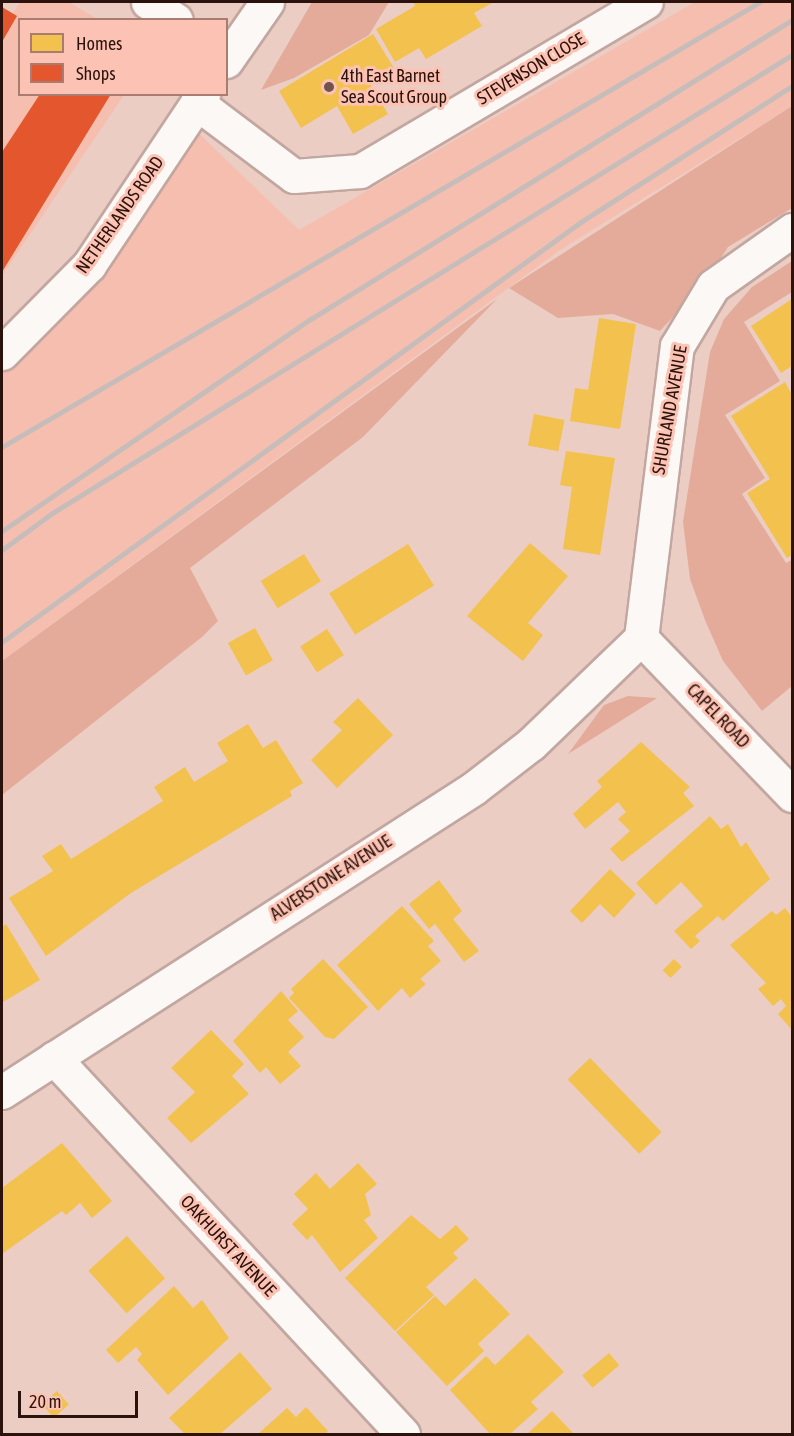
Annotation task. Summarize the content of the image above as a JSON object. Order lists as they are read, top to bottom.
{
  "streets": {
    "street": [
      "STEVENSON CLOSE",
      "NETHERLANDS ROAD",
      "SHURLAND AVENUE",
      "CAPEL ROAD",
      "ALVERSTONE AVENUE",
      "OAKHURST AVENUE"
    ]
  },
  "crossings": [
    ["STEVENSON CLOSE", "NETHERLANDS ROAD"],
    ["SHURLAND AVENUE", "CAPEL ROAD"],
    ["SHURLAND AVENUE", "ALVERSTONE AVENUE"],
    ["CAPEL ROAD", "ALVERSTONE AVENUE"],
    ["ALVERSTONE AVENUE", "OAKHURST AVENUE"]
  ],
  "places": ["4th East Barnet Sea Scout Group"],
  "legend": ["Homes", "Shops"],
  "scale_bar": "20 m"
}
